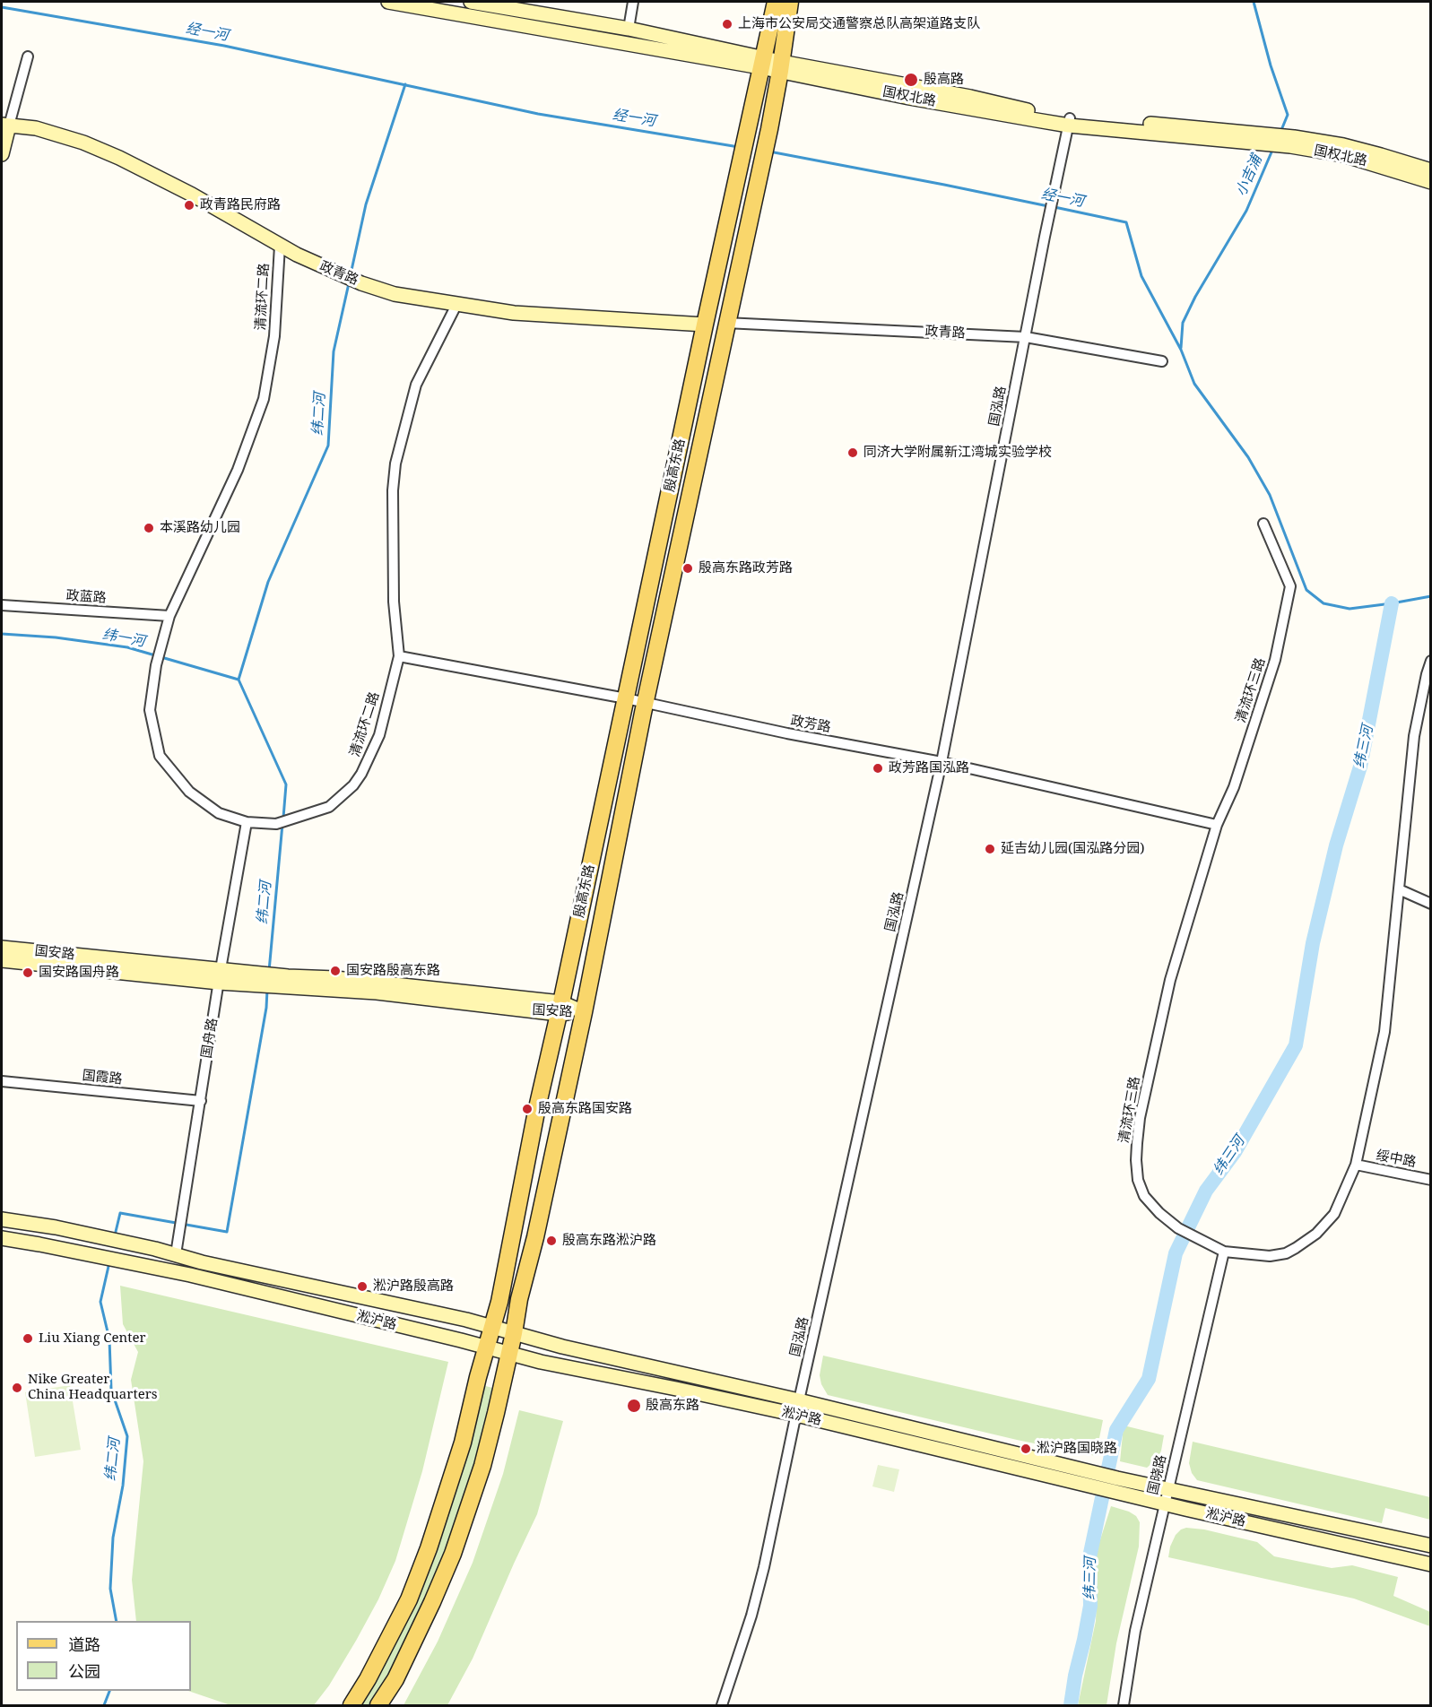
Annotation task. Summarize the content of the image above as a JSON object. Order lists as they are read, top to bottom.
{
  "streets": {
    "main road": [
      "国权北路",
      "政青路",
      "殷高东路",
      "国安路",
      "淞沪路"
    ],
    "street": [
      "清流环二路",
      "国泓路",
      "政蓝路",
      "清流环三路",
      "政芳路",
      "国舟路",
      "国霞路",
      "绥中路",
      "国晓路"
    ]
  },
  "crossings": [
    ["国权北路", "国泓路"],
    ["国权北路", "殷高东路"],
    ["政青路", "清流环二路"],
    ["政青路", "国泓路"],
    ["政青路", "殷高东路"],
    ["清流环二路", "政蓝路"],
    ["清流环二路", "政芳路"],
    ["清流环二路", "国舟路"],
    ["国泓路", "政芳路"],
    ["国泓路", "淞沪路"],
    ["殷高东路", "政芳路"],
    ["殷高东路", "国安路"],
    ["殷高东路", "淞沪路"],
    ["清流环三路", "政芳路"],
    ["清流环三路", "绥中路"],
    ["清流环三路", "国晓路"],
    ["国安路", "国舟路"],
    ["国舟路", "国霞路"],
    ["国舟路", "淞沪路"],
    ["淞沪路", "国晓路"]
  ],
  "water": [
    "经一河",
    "小吉浦",
    "纬二河",
    "纬一河",
    "纬三河"
  ],
  "places": [
    "上海市公安局交通警察总队高架道路支队",
    "殷高路",
    "政青路民府路",
    "同济大学附属新江湾城实验学校",
    "本溪路幼儿园",
    "殷高东路政芳路",
    "政芳路国泓路",
    "延吉幼儿园(国泓路分园)",
    "国安路殷高东路",
    "国安路国舟路",
    "殷高东路国安路",
    "殷高东路淞沪路",
    "淞沪路殷高路",
    "Liu Xiang Center",
    "Nike Greater China Headquarters",
    "殷高东路",
    "淞沪路国晓路"
  ],
  "legend": ["道路", "公园"]
}
